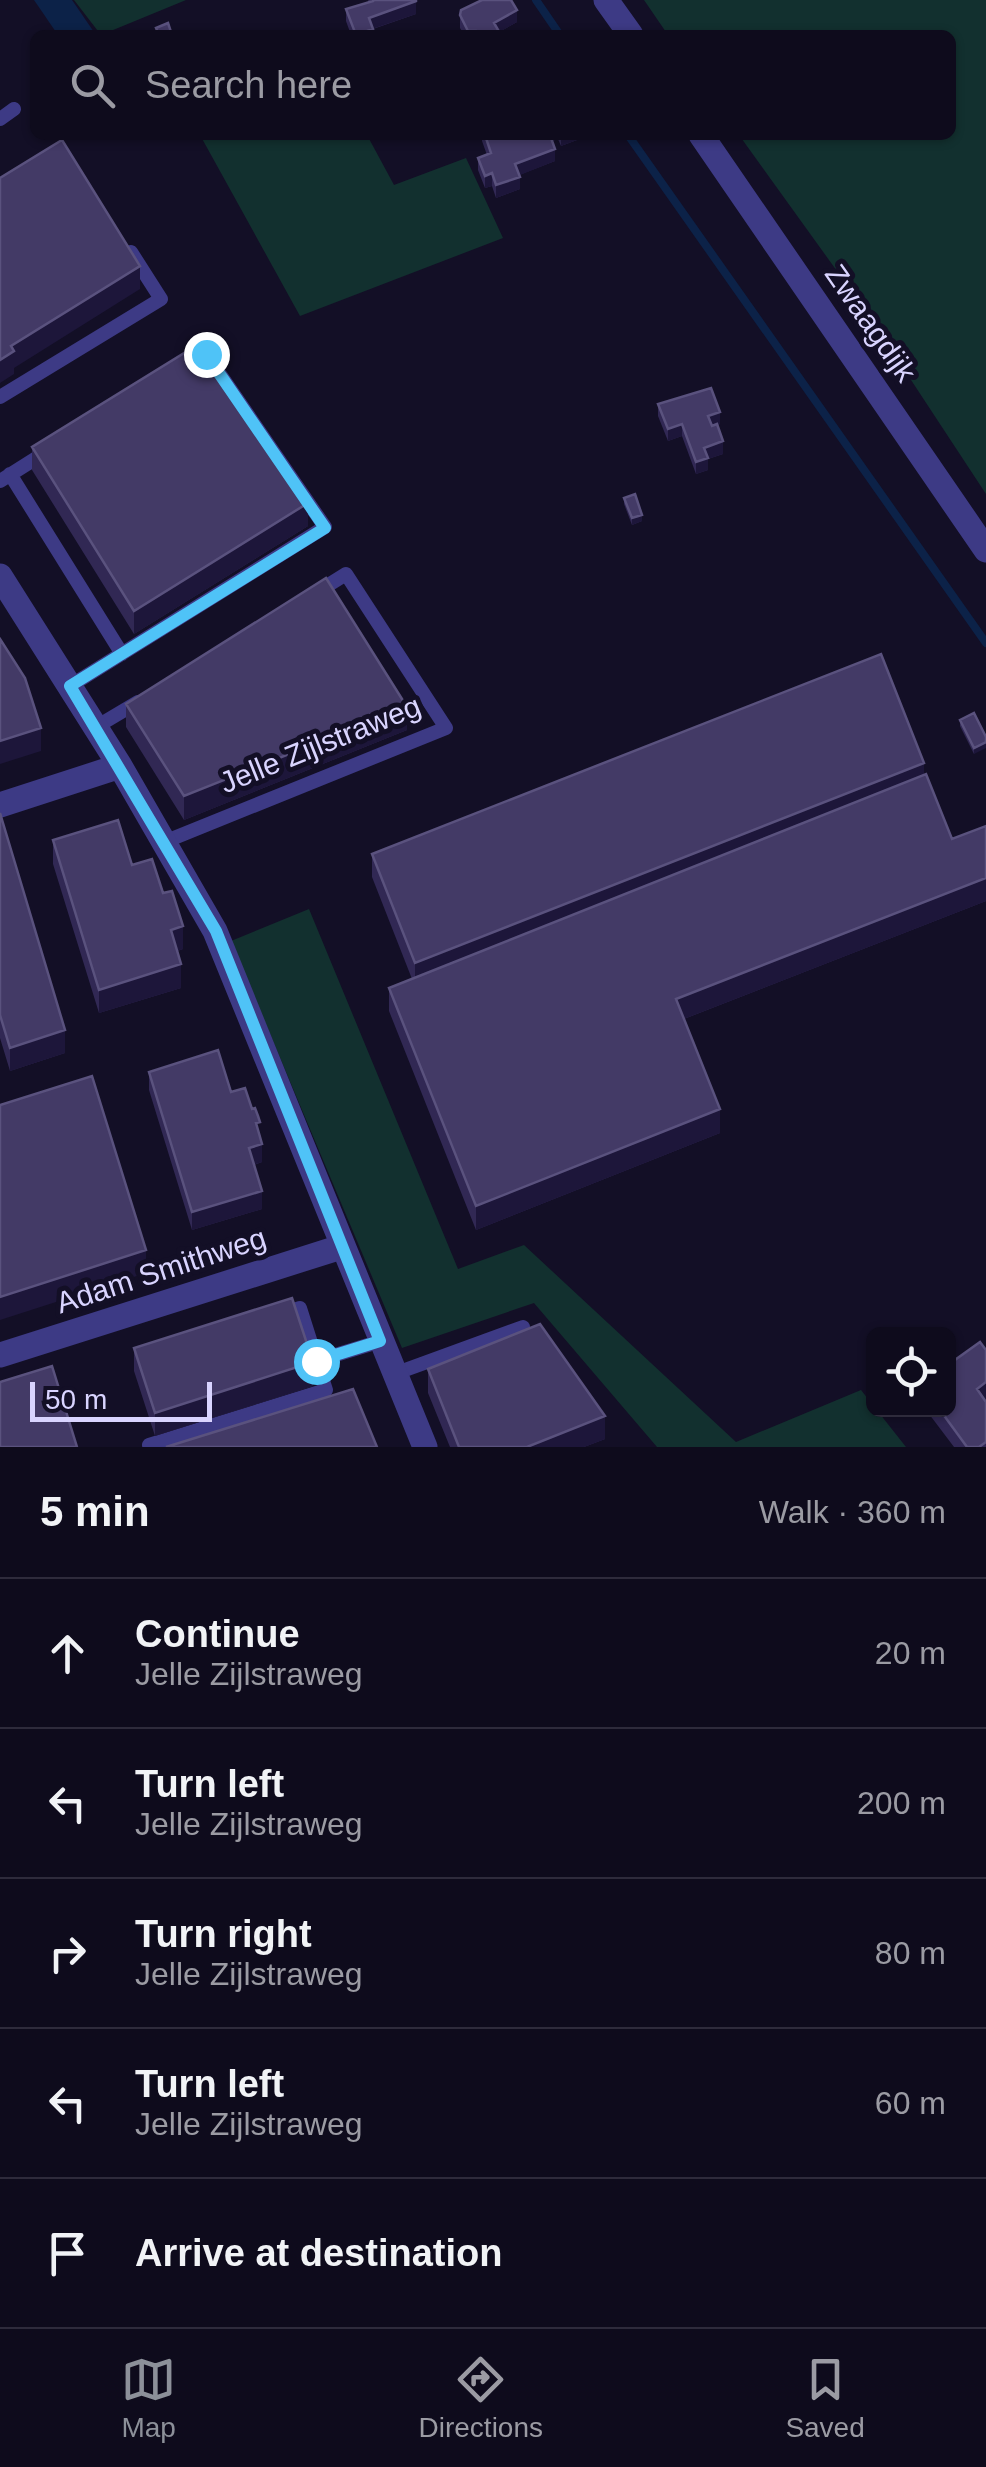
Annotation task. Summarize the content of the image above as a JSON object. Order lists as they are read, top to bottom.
{
  "streets": {
    "street": ["Zwaagdijk", "Adam Smithweg"],
    "lane": ["Jelle Zijlstraweg"]
  },
  "scale_bar": "50 m",
  "page": {
    "search": "Search here",
    "scale": "50 m",
    "heading": ["5 min", "Walk · 360 m"],
    "list": [
      ["Continue", "Jelle Zijlstraweg", "20 m"],
      ["Turn left", "Jelle Zijlstraweg", "200 m"],
      ["Turn right", "Jelle Zijlstraweg", "80 m"],
      ["Turn left", "Jelle Zijlstraweg", "60 m"],
      "Arrive at destination"
    ],
    "nav": ["Map", "Directions", "Saved"]
  }
}
